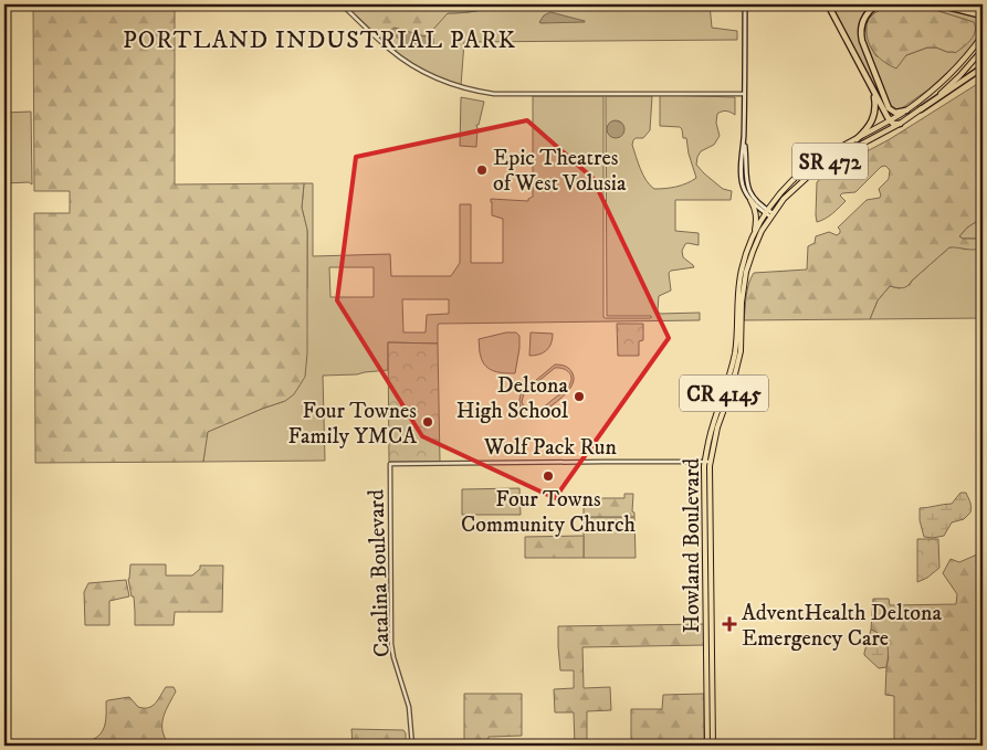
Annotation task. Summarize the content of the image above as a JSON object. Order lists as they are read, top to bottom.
{
  "streets": {
    "main road": ["SR 472", "CR 4145", "Howland Boulevard"],
    "street": ["Wolf Pack Run", "Catalina Boulevard"]
  },
  "crossings": [
    ["SR 472", "CR 4145"],
    ["SR 472", "Howland Boulevard"],
    ["CR 4145", "Howland Boulevard"],
    ["Wolf Pack Run", "Howland Boulevard"],
    ["Wolf Pack Run", "Catalina Boulevard"]
  ],
  "districts": ["PORTLAND INDUSTRIAL PARK"],
  "places": {
    "other": [
      "Epic Theatres of West Volusia",
      "Deltona High School",
      "Four Townes Family YMCA",
      "Four Towns Community Church"
    ],
    "health": ["AdventHealth Deltona Emergency Care"]
  }
}
